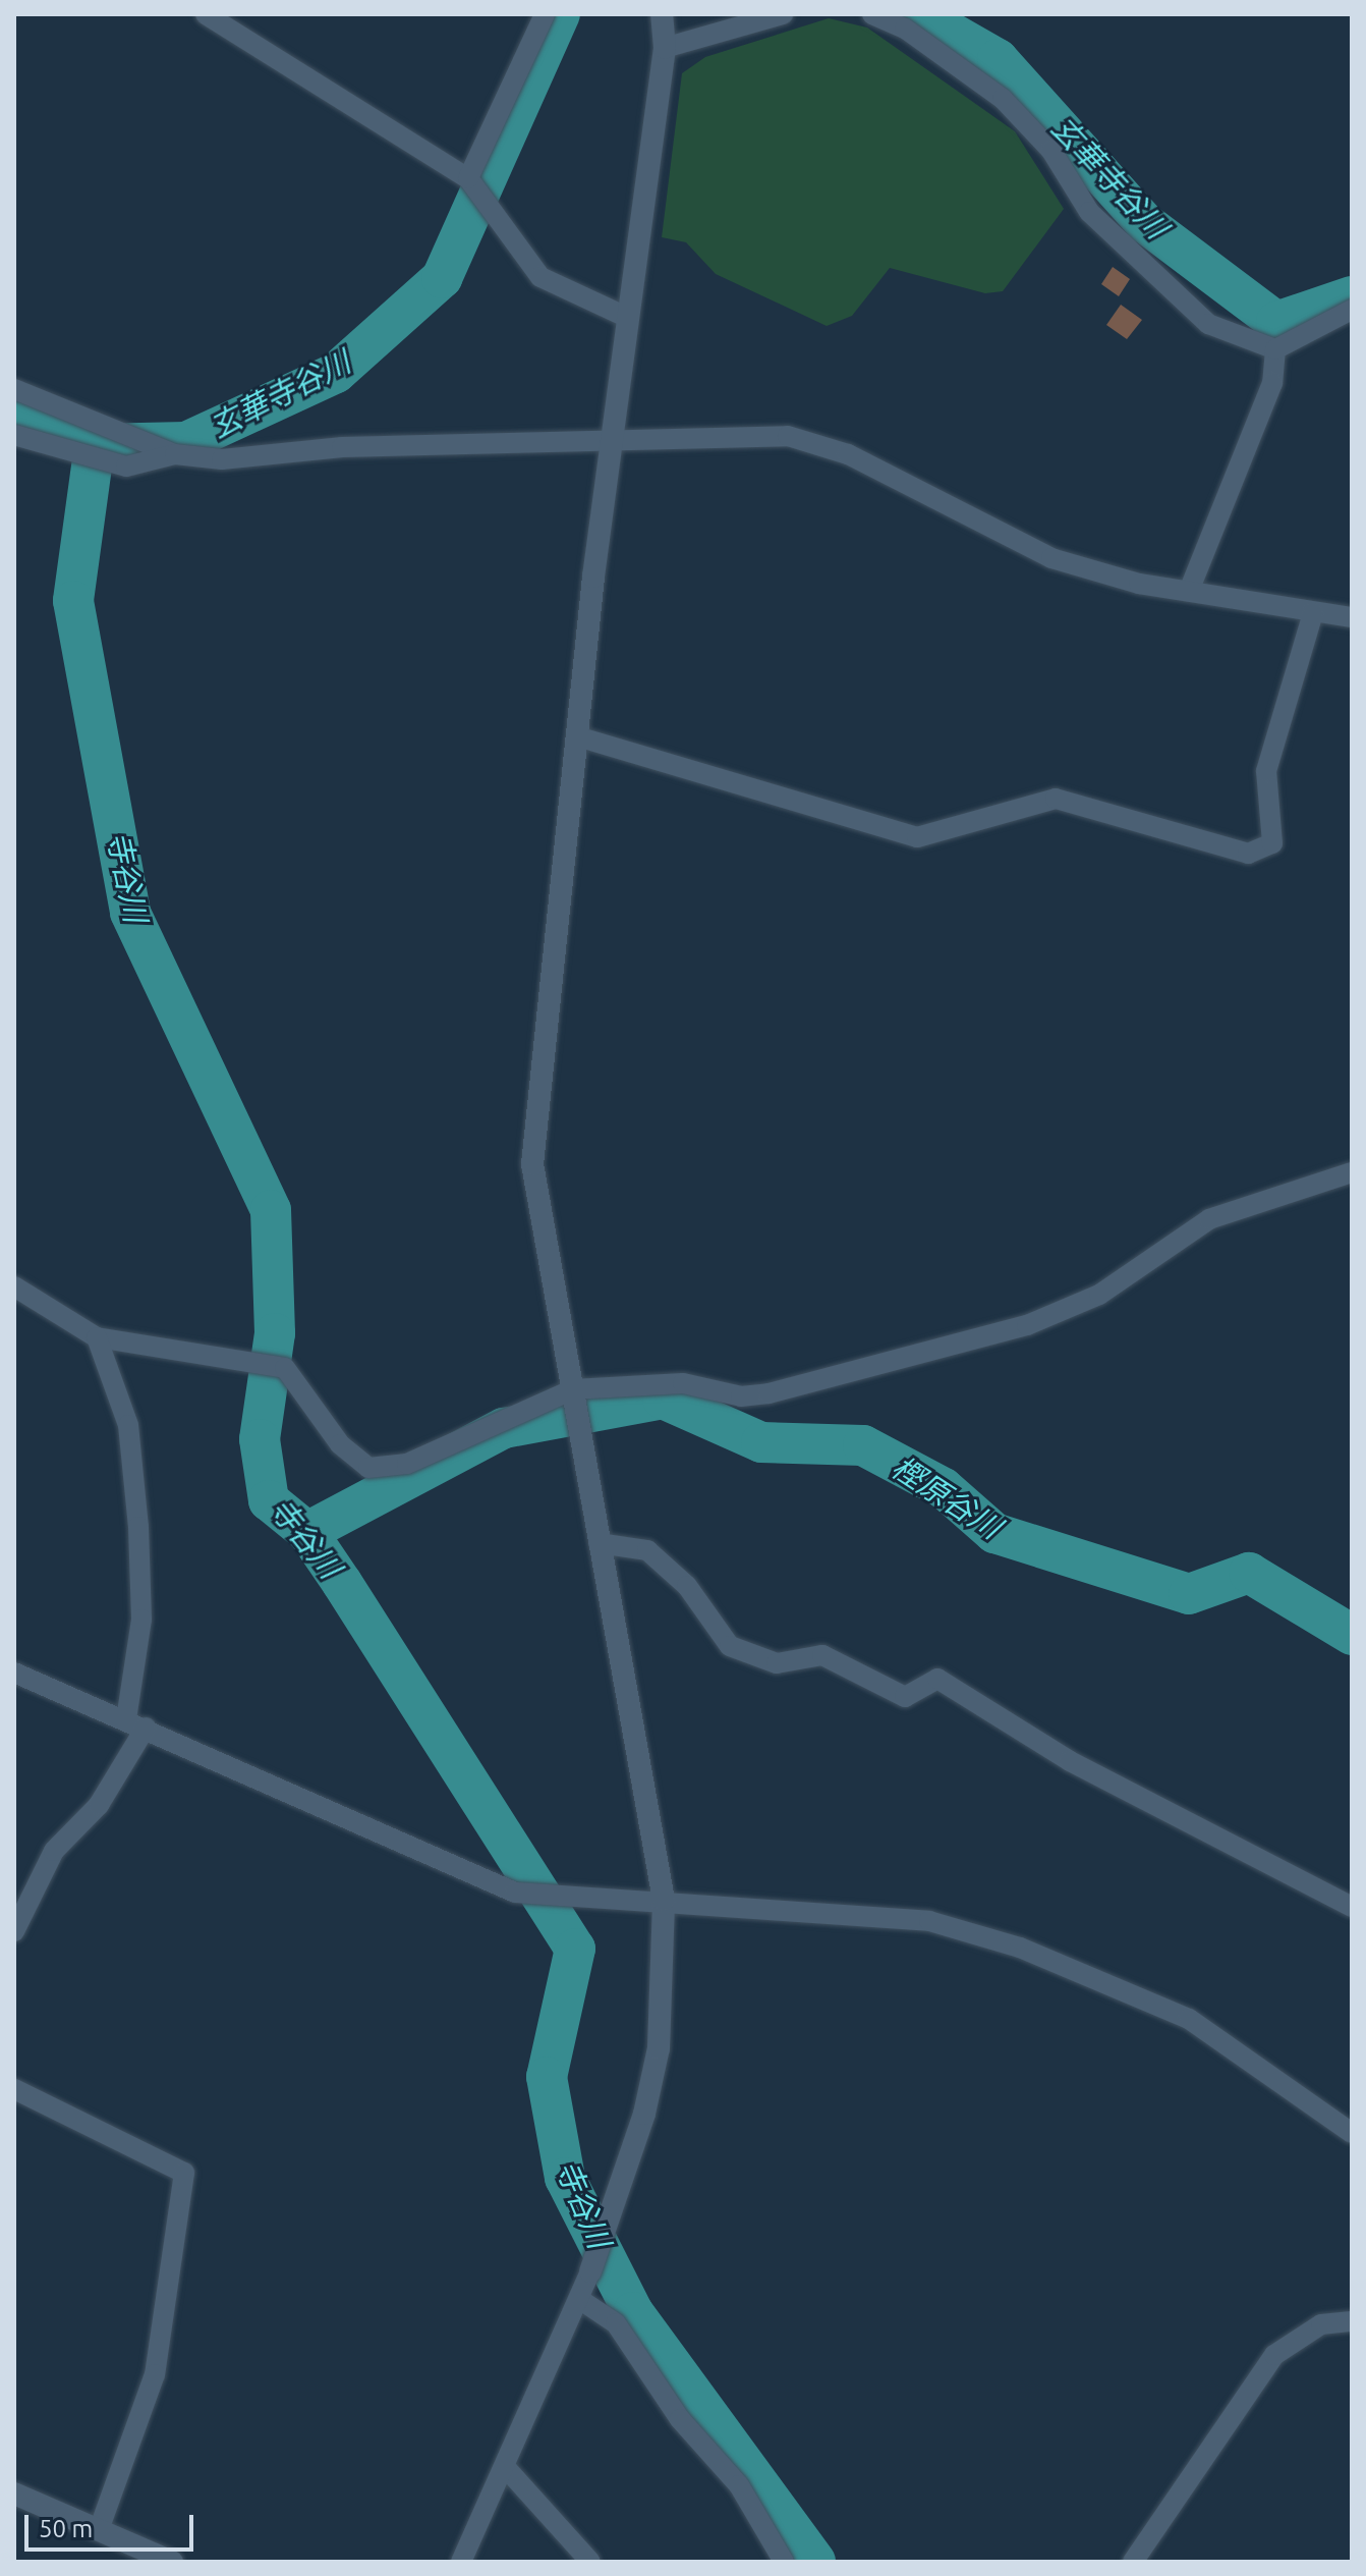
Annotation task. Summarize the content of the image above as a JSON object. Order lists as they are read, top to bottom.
{
  "water": ["玄華寺谷川", "寺谷川", "樫原谷川"],
  "scale_bar": "50 m"
}
